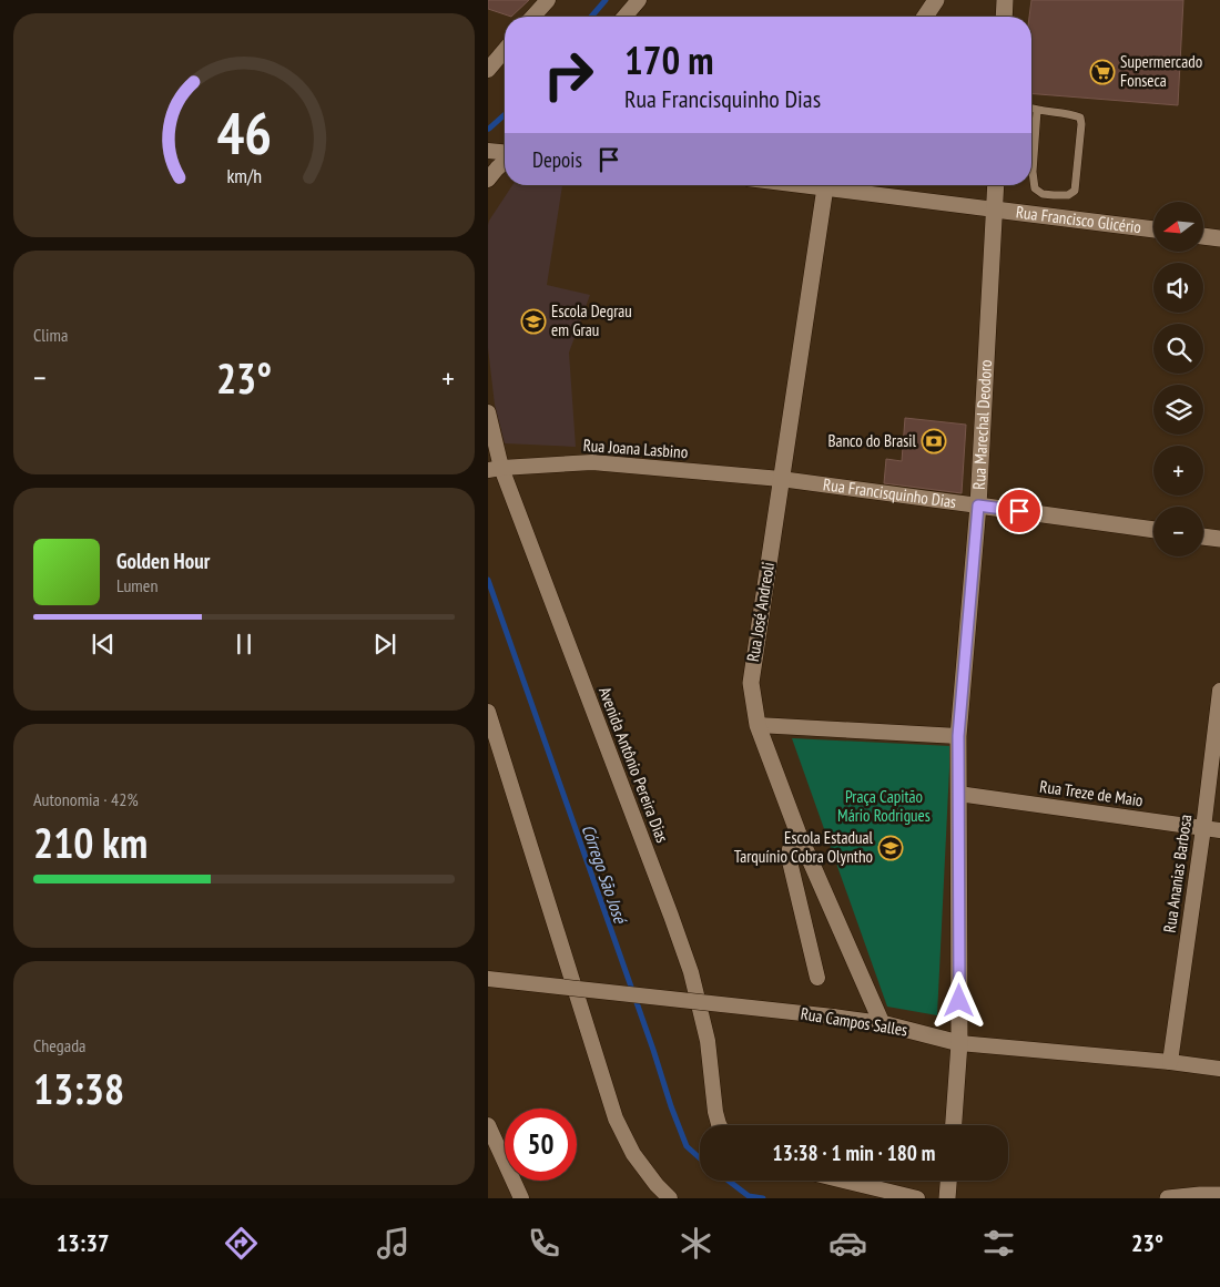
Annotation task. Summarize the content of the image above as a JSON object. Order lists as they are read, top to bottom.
{
  "streets": {
    "main road": [
      "Rua Francisco Glicério",
      "Rua Marechal Deodoro",
      "Rua Francisquinho Dias",
      "Rua José Andreoli",
      "Rua Campos Salles"
    ],
    "street": [
      "Rua Joana Lasbino",
      "Avenida Antônio Pereira Dias",
      "Rua Treze de Maio",
      "Rua Ananias Barbosa"
    ]
  },
  "crossings": [
    ["Rua Francisco Glicério", "Rua Marechal Deodoro"],
    ["Rua Marechal Deodoro", "Rua Francisquinho Dias"],
    ["Rua Marechal Deodoro", "Rua Treze de Maio"],
    ["Rua Marechal Deodoro", "Rua Campos Salles"],
    ["Rua Joana Lasbino", "Rua Francisquinho Dias"],
    ["Rua Joana Lasbino", "Rua José Andreoli"],
    ["Rua Joana Lasbino", "Avenida Antônio Pereira Dias"],
    ["Rua Francisquinho Dias", "Rua José Andreoli"],
    ["Rua José Andreoli", "Rua Campos Salles"],
    ["Rua Treze de Maio", "Rua Ananias Barbosa"],
    ["Rua Ananias Barbosa", "Rua Campos Salles"]
  ],
  "water": ["Córrego São José"],
  "parks": ["Praça Capitão Mário Rodrigues"],
  "places": {
    "supermarket": ["Supermercado Fonseca"],
    "school or university": ["Escola Degrau em Grau", "Escola Estadual Tarquínio Cobra Olyntho"],
    "bank": ["Banco do Brasil"]
  },
  "north": "left",
  "page": {
    "turn": ["170 m", "Rua Francisquinho Dias"],
    "then": "Depois",
    "map_buttons": ["+", "−"],
    "tile": [
      "Clima",
      ["Autonomia · 42%", "210 km"],
      ["Chegada", "13:38"]
    ],
    "heat": ["−", "23°", "+"],
    "song": ["Golden Hour", "Lumen"],
    "limit": "50",
    "trip": "13:38 · 1 min · 180 m",
    "tabs": ["13:37", "23°"],
    "gauge": ["46", "km/h"]
  }
}
